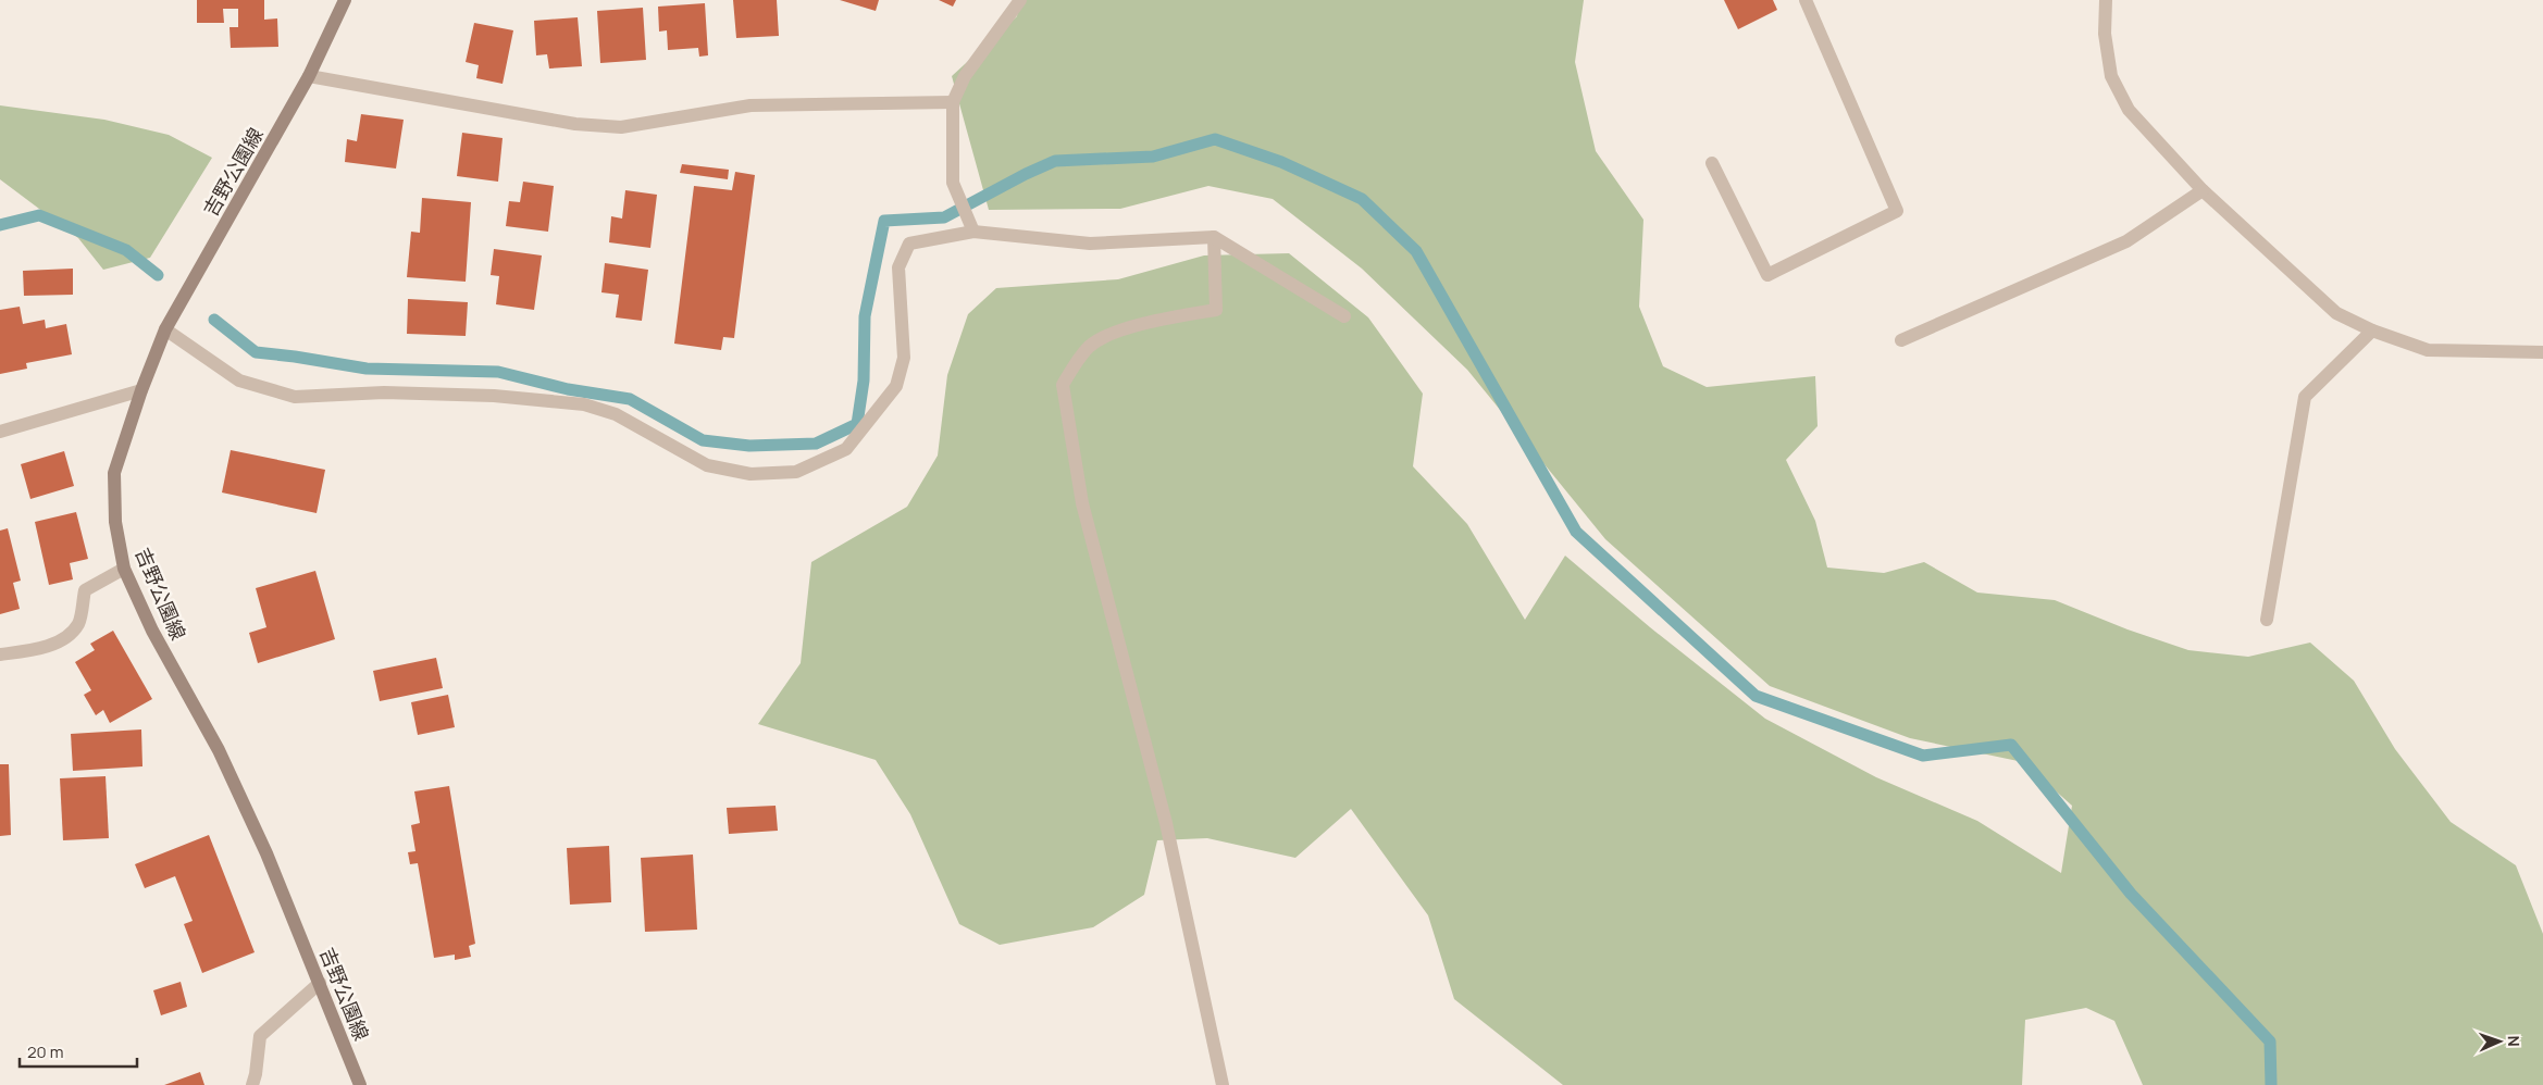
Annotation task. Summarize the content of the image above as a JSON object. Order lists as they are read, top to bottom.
{
  "streets": {
    "main road": ["吉野公園線"]
  },
  "scale_bar": "20 m",
  "north": "right"
}
